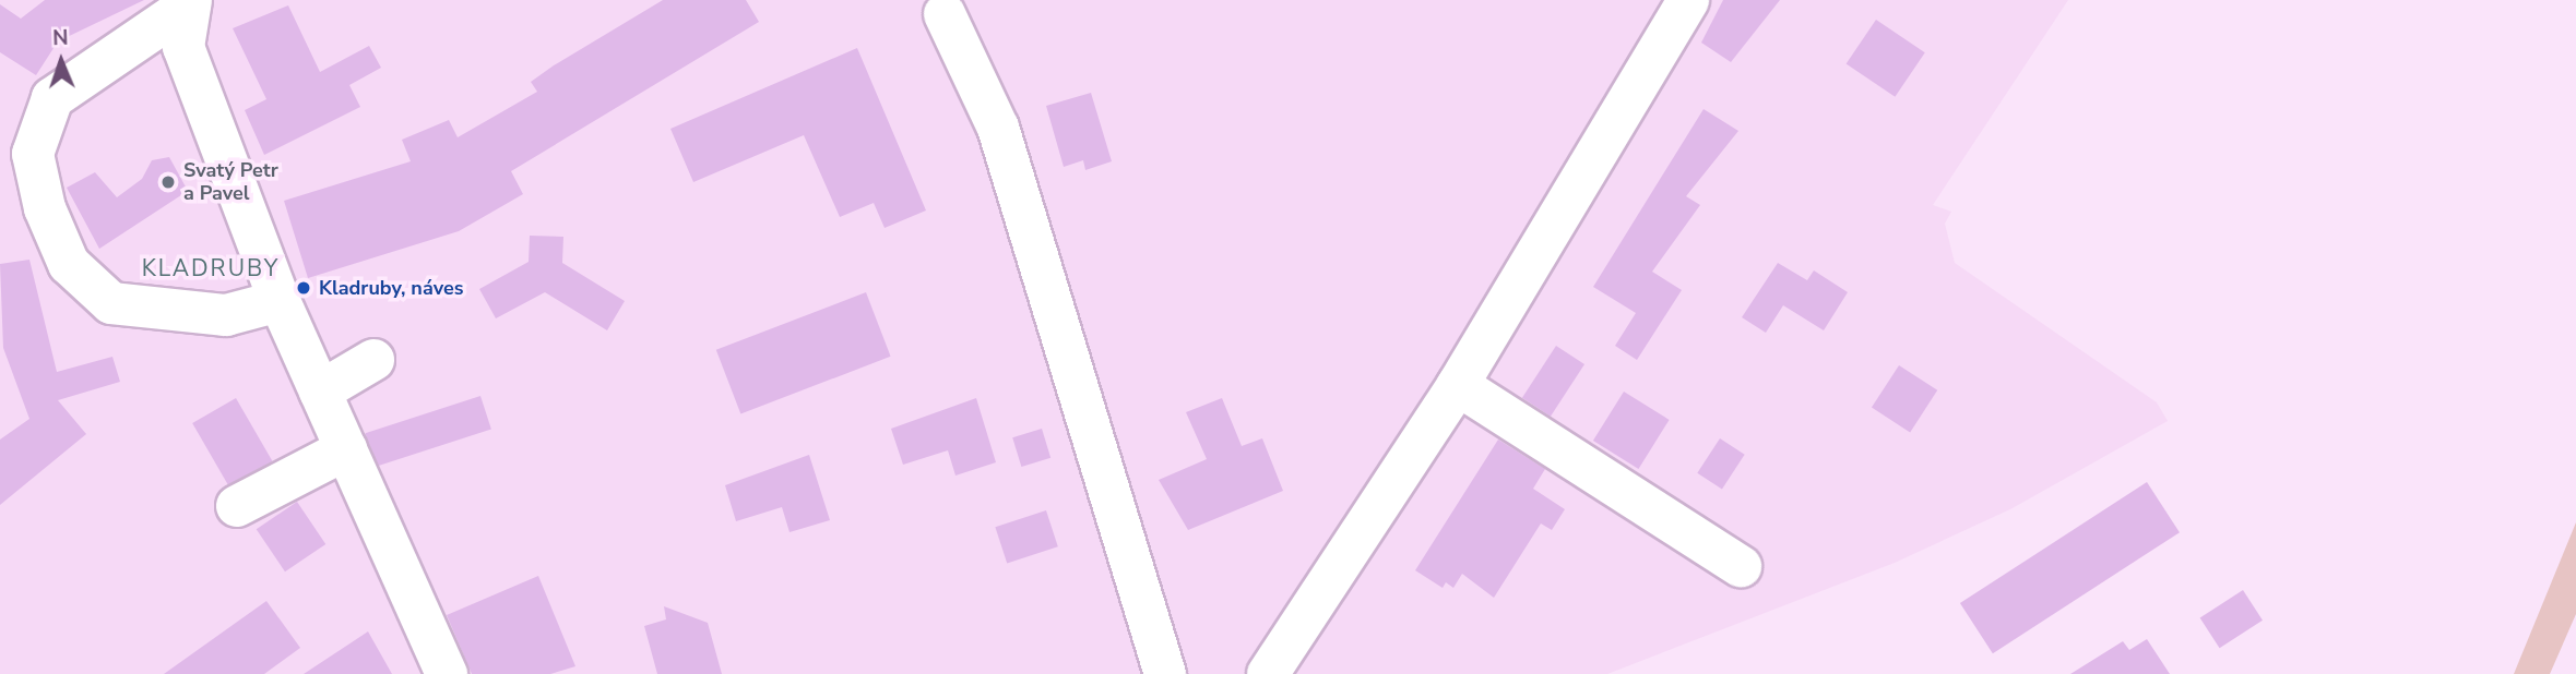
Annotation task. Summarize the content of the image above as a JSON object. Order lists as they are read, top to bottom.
{
  "districts": ["KLADRUBY"],
  "places": ["Svatý Petr a Pavel", "Kladruby, náves"],
  "north": "top"
}
